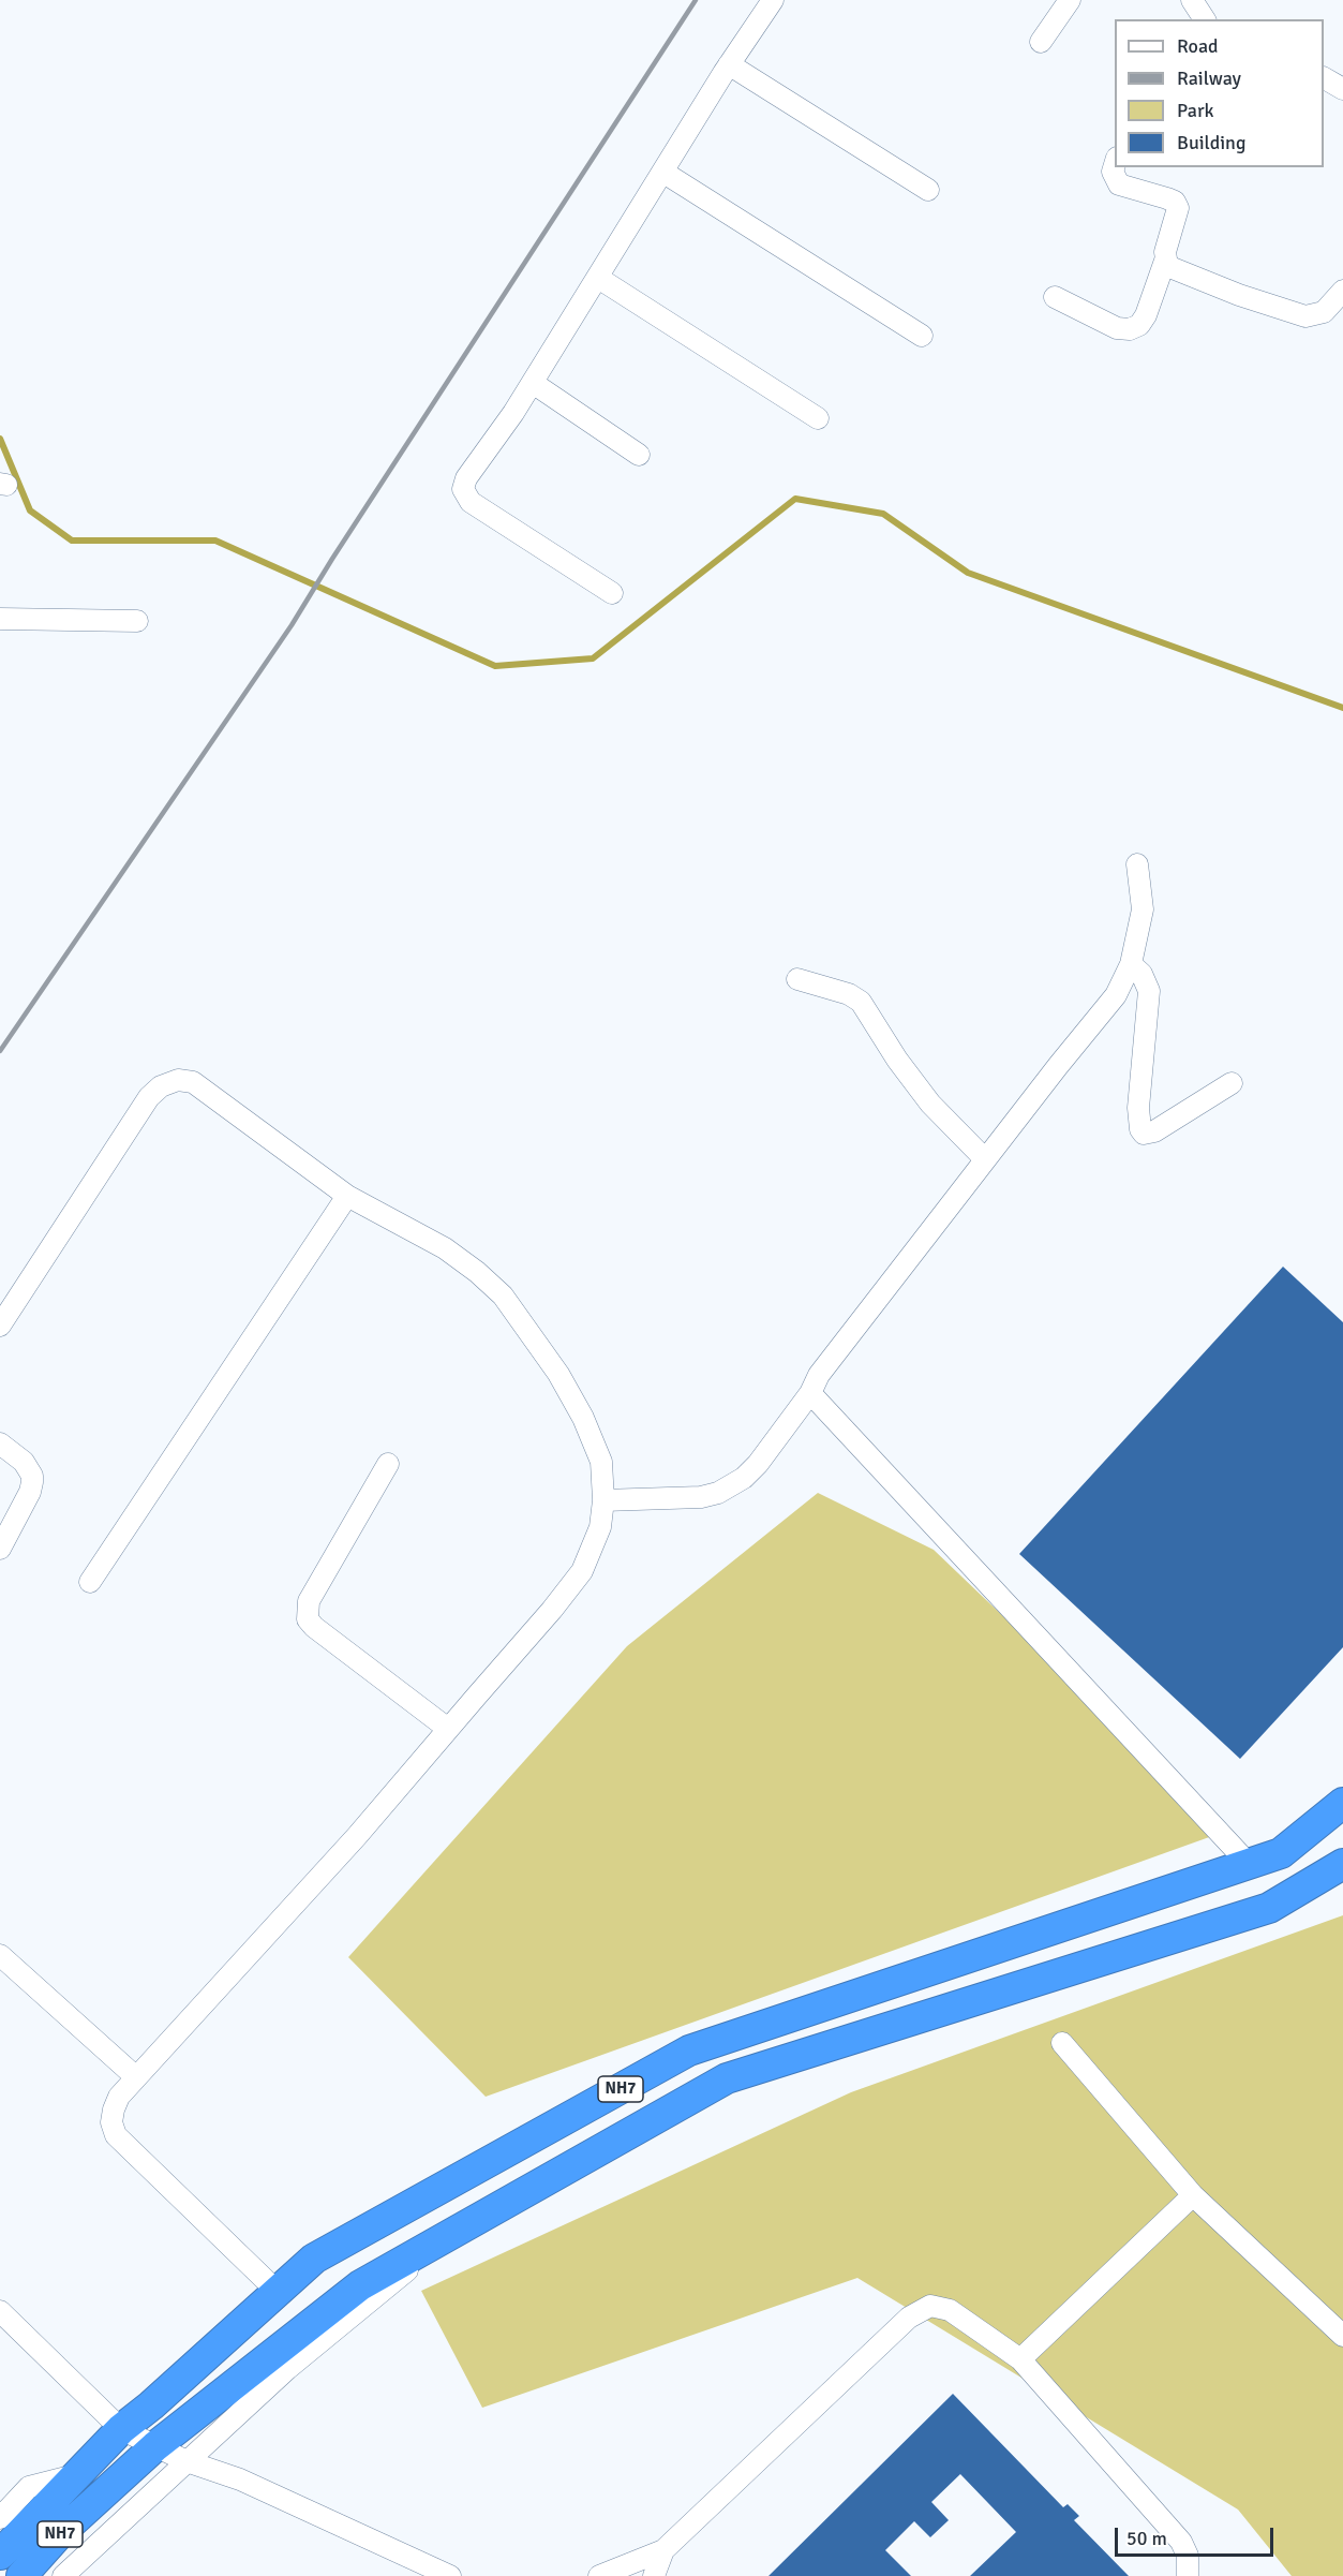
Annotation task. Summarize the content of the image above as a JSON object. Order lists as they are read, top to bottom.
{
  "streets": {
    "highway": ["NH7"]
  },
  "legend": [
    "Road",
    "Railway",
    "Park",
    "Building"
  ],
  "scale_bar": "50 m"
}
